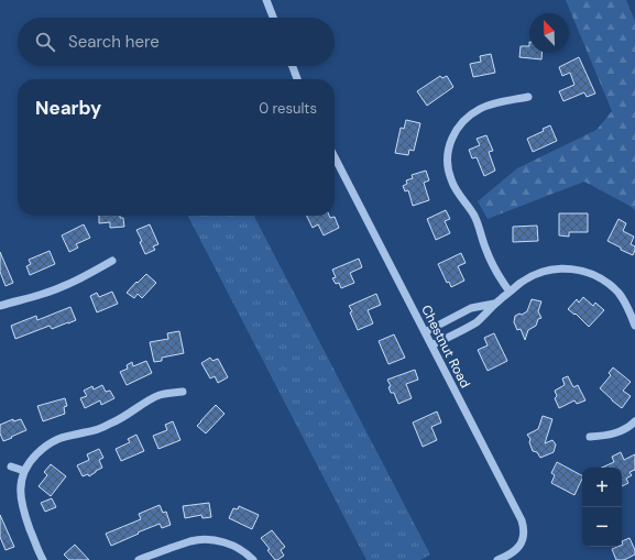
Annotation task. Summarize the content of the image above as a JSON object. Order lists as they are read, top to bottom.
{
  "streets": {
    "street": ["Chestnut Road"]
  },
  "north": "top left",
  "page": {
    "search": "Search here",
    "heading": ["Nearby", "0 results"],
    "map_buttons": ["+", "−"]
  }
}
